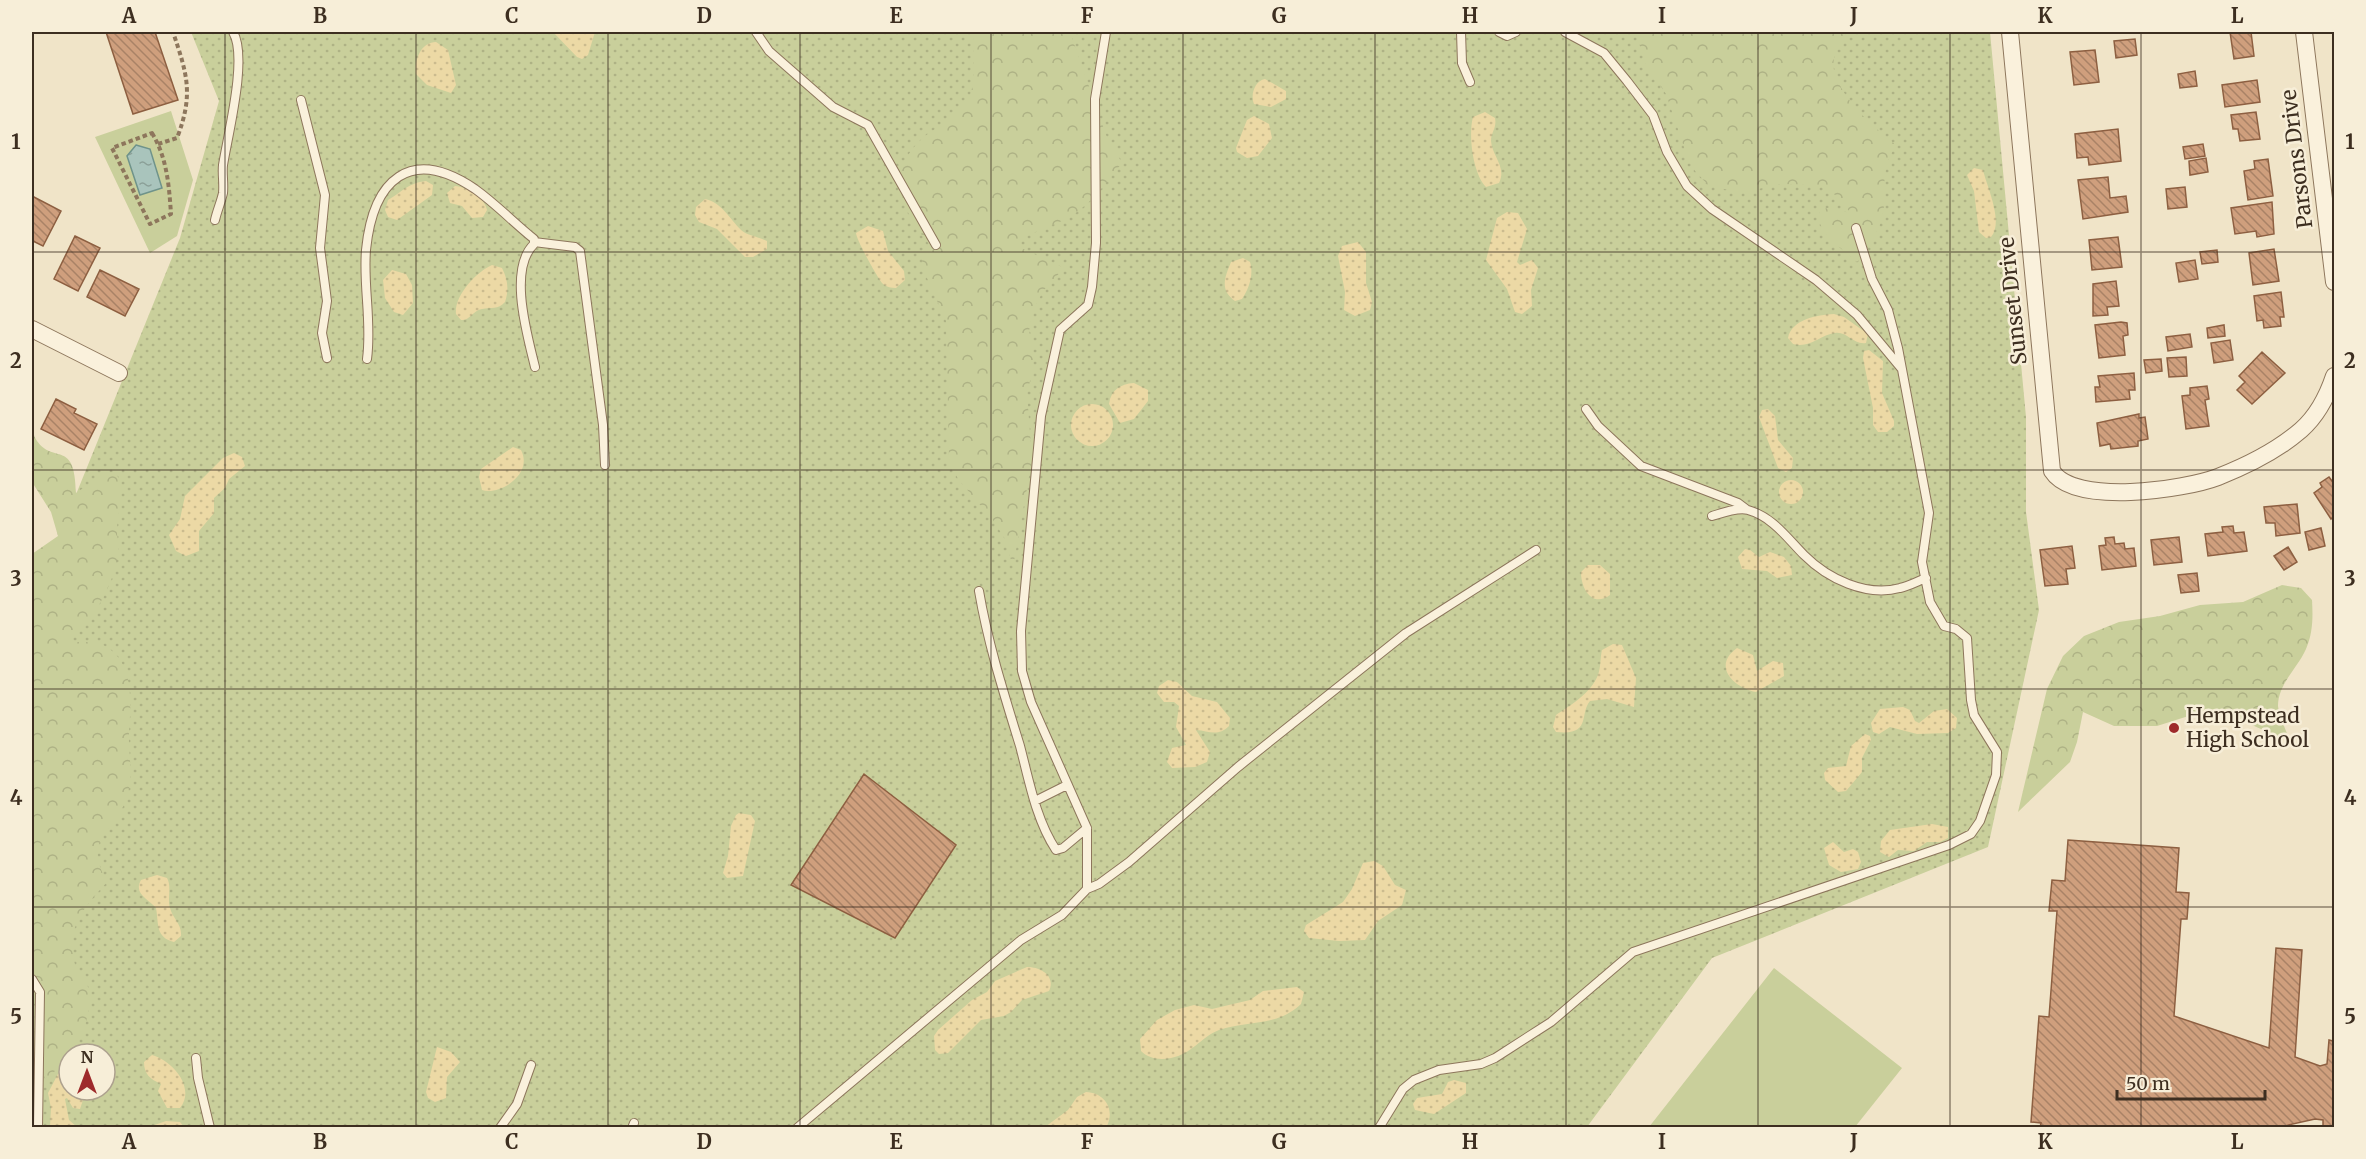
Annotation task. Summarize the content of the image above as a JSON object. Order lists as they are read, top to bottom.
{
  "streets": {
    "street": ["Parsons Drive", "Sunset Drive"]
  },
  "places": ["Hempstead High School"],
  "scale_bar": "50 m",
  "north": "top",
  "grid": {
    "columns": [
      "A",
      "B",
      "C",
      "D",
      "E",
      "F",
      "G",
      "H",
      "I",
      "J",
      "K",
      "L"
    ],
    "rows": [
      "1",
      "2",
      "3",
      "4",
      "5"
    ]
  }
}
